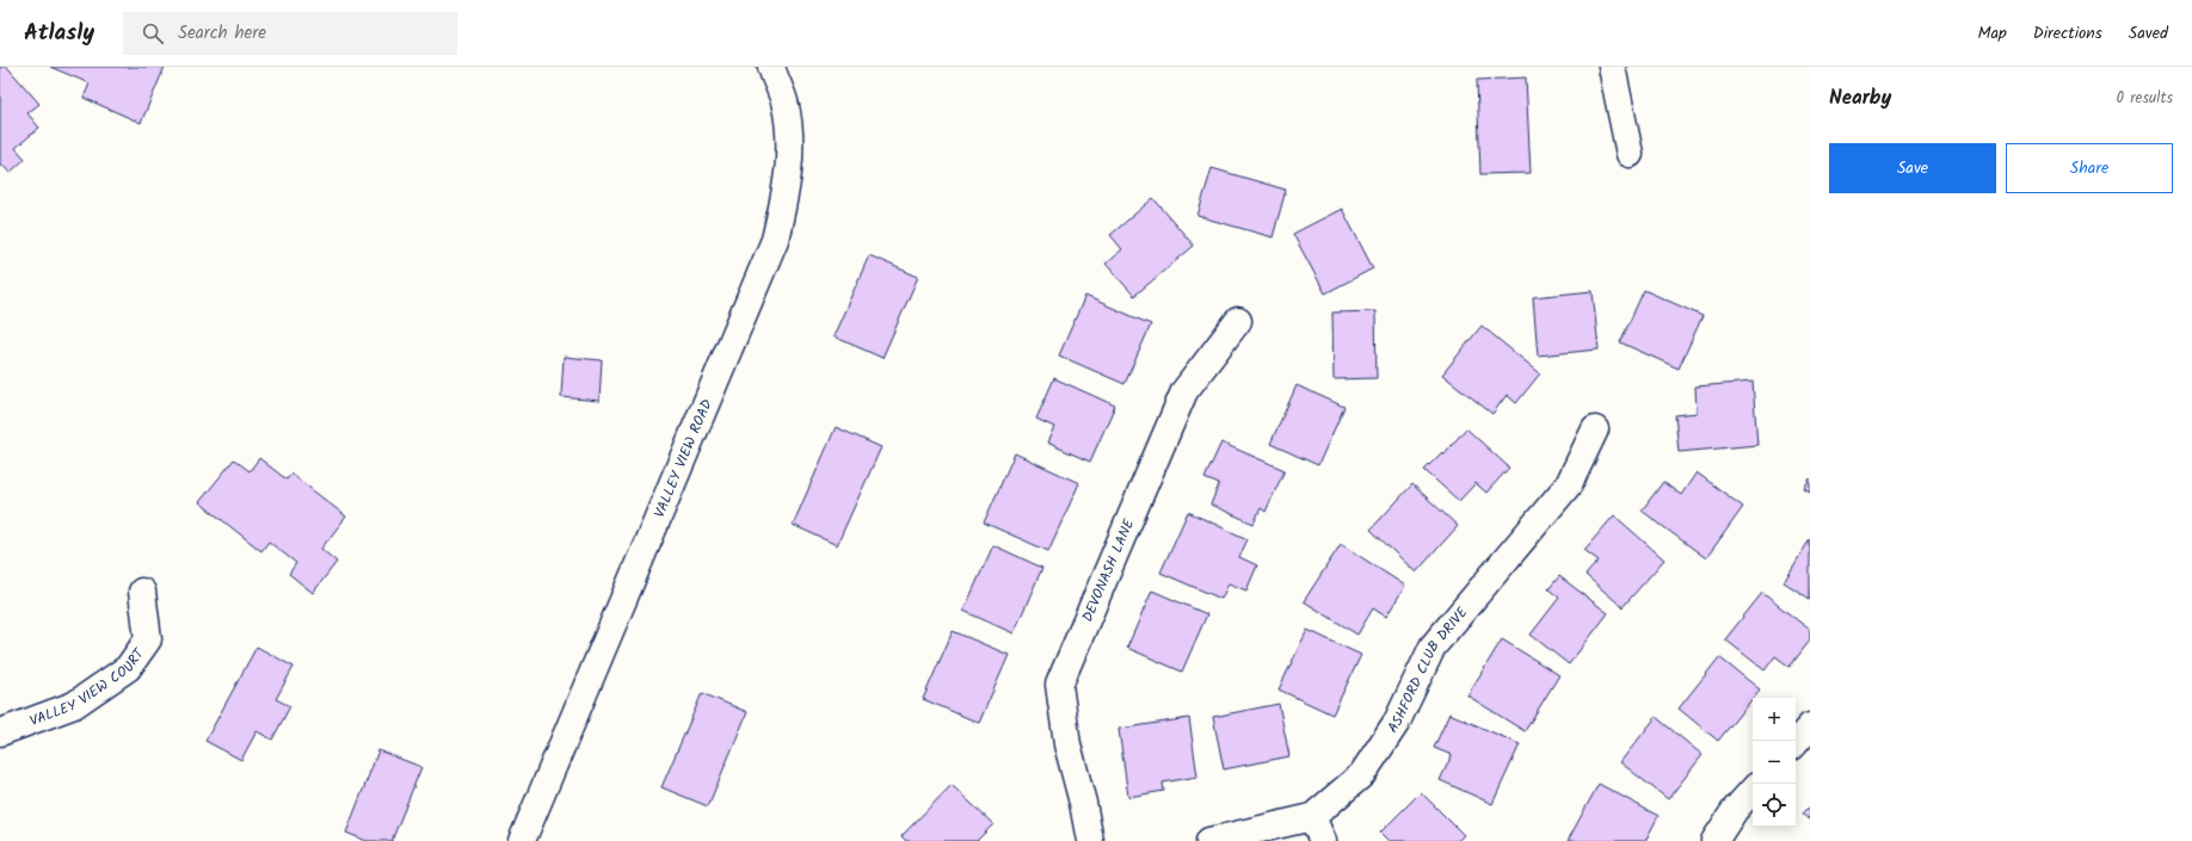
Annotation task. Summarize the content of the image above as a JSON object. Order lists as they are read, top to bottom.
{
  "streets": {
    "street": [
      "VALLEY VIEW ROAD",
      "DEVONASH LANE",
      "ASHFORD CLUB DRIVE",
      "VALLEY VIEW COURT"
    ]
  },
  "page": {
    "header": "Atlasly",
    "search": "Search here",
    "nav": ["Map", "Directions", "Saved"],
    "heading": ["Nearby", "0 results"],
    "buttons": ["Save", "Share"],
    "map_buttons": ["+", "−"]
  }
}
